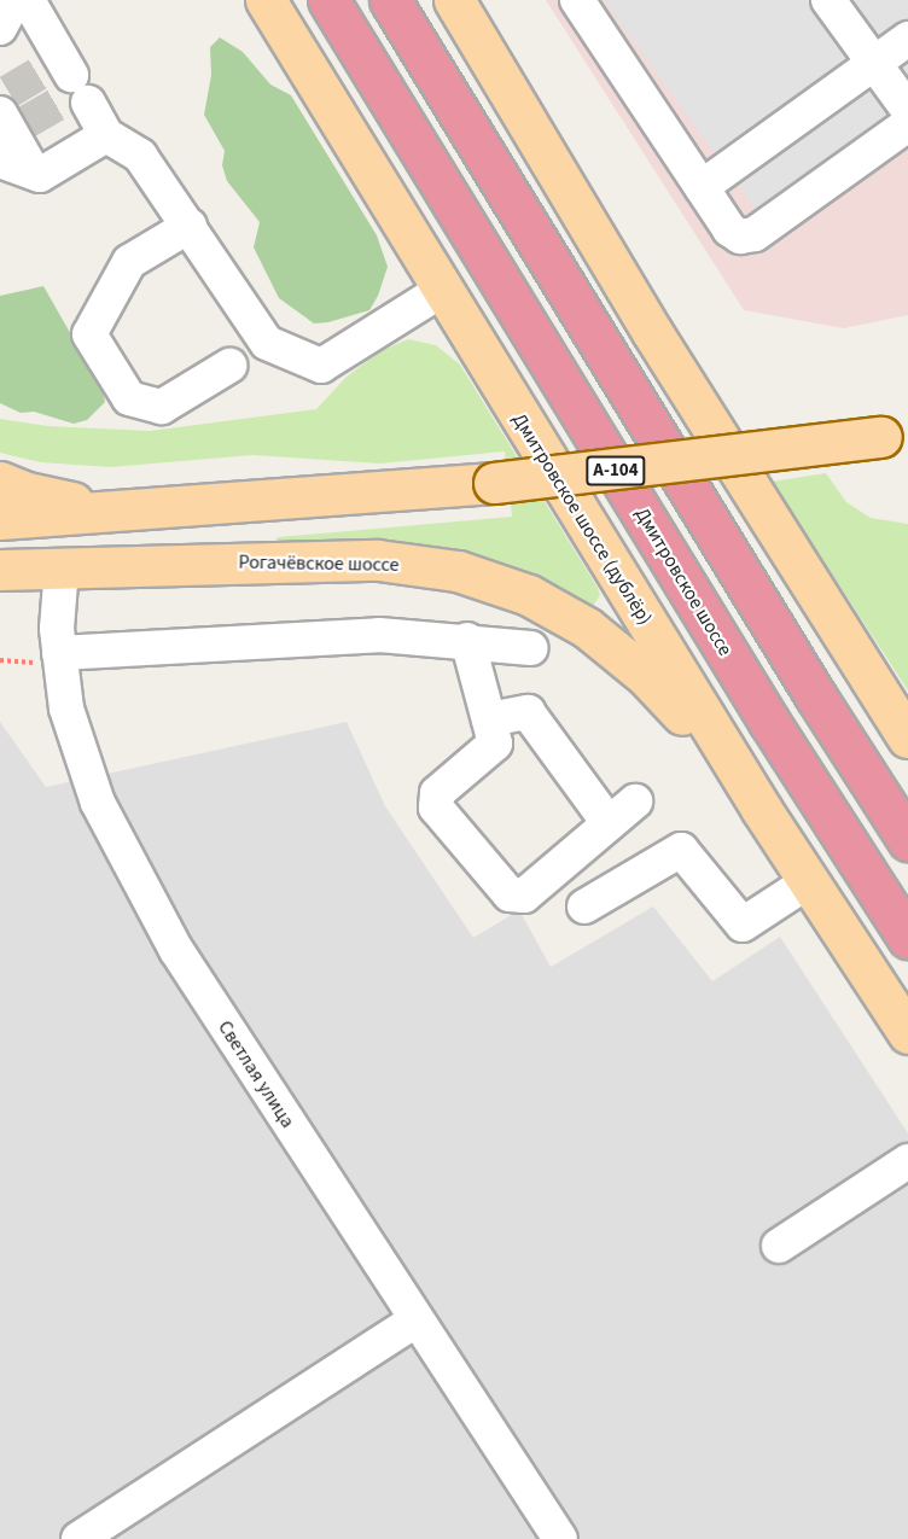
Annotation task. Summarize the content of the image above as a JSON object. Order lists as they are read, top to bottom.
{
  "streets": {
    "highway": ["А-104", "Дмитровское шоссе"],
    "main road": ["Дмитровское шоссе (дублёр)", "Рогачёвское шоссе"],
    "street": ["Светлая улица"]
  },
  "crossings": [
    ["Дмитровское шоссе (дублёр)", "Рогачёвское шоссе"],
    ["Рогачёвское шоссе", "Светлая улица"]
  ]
}
